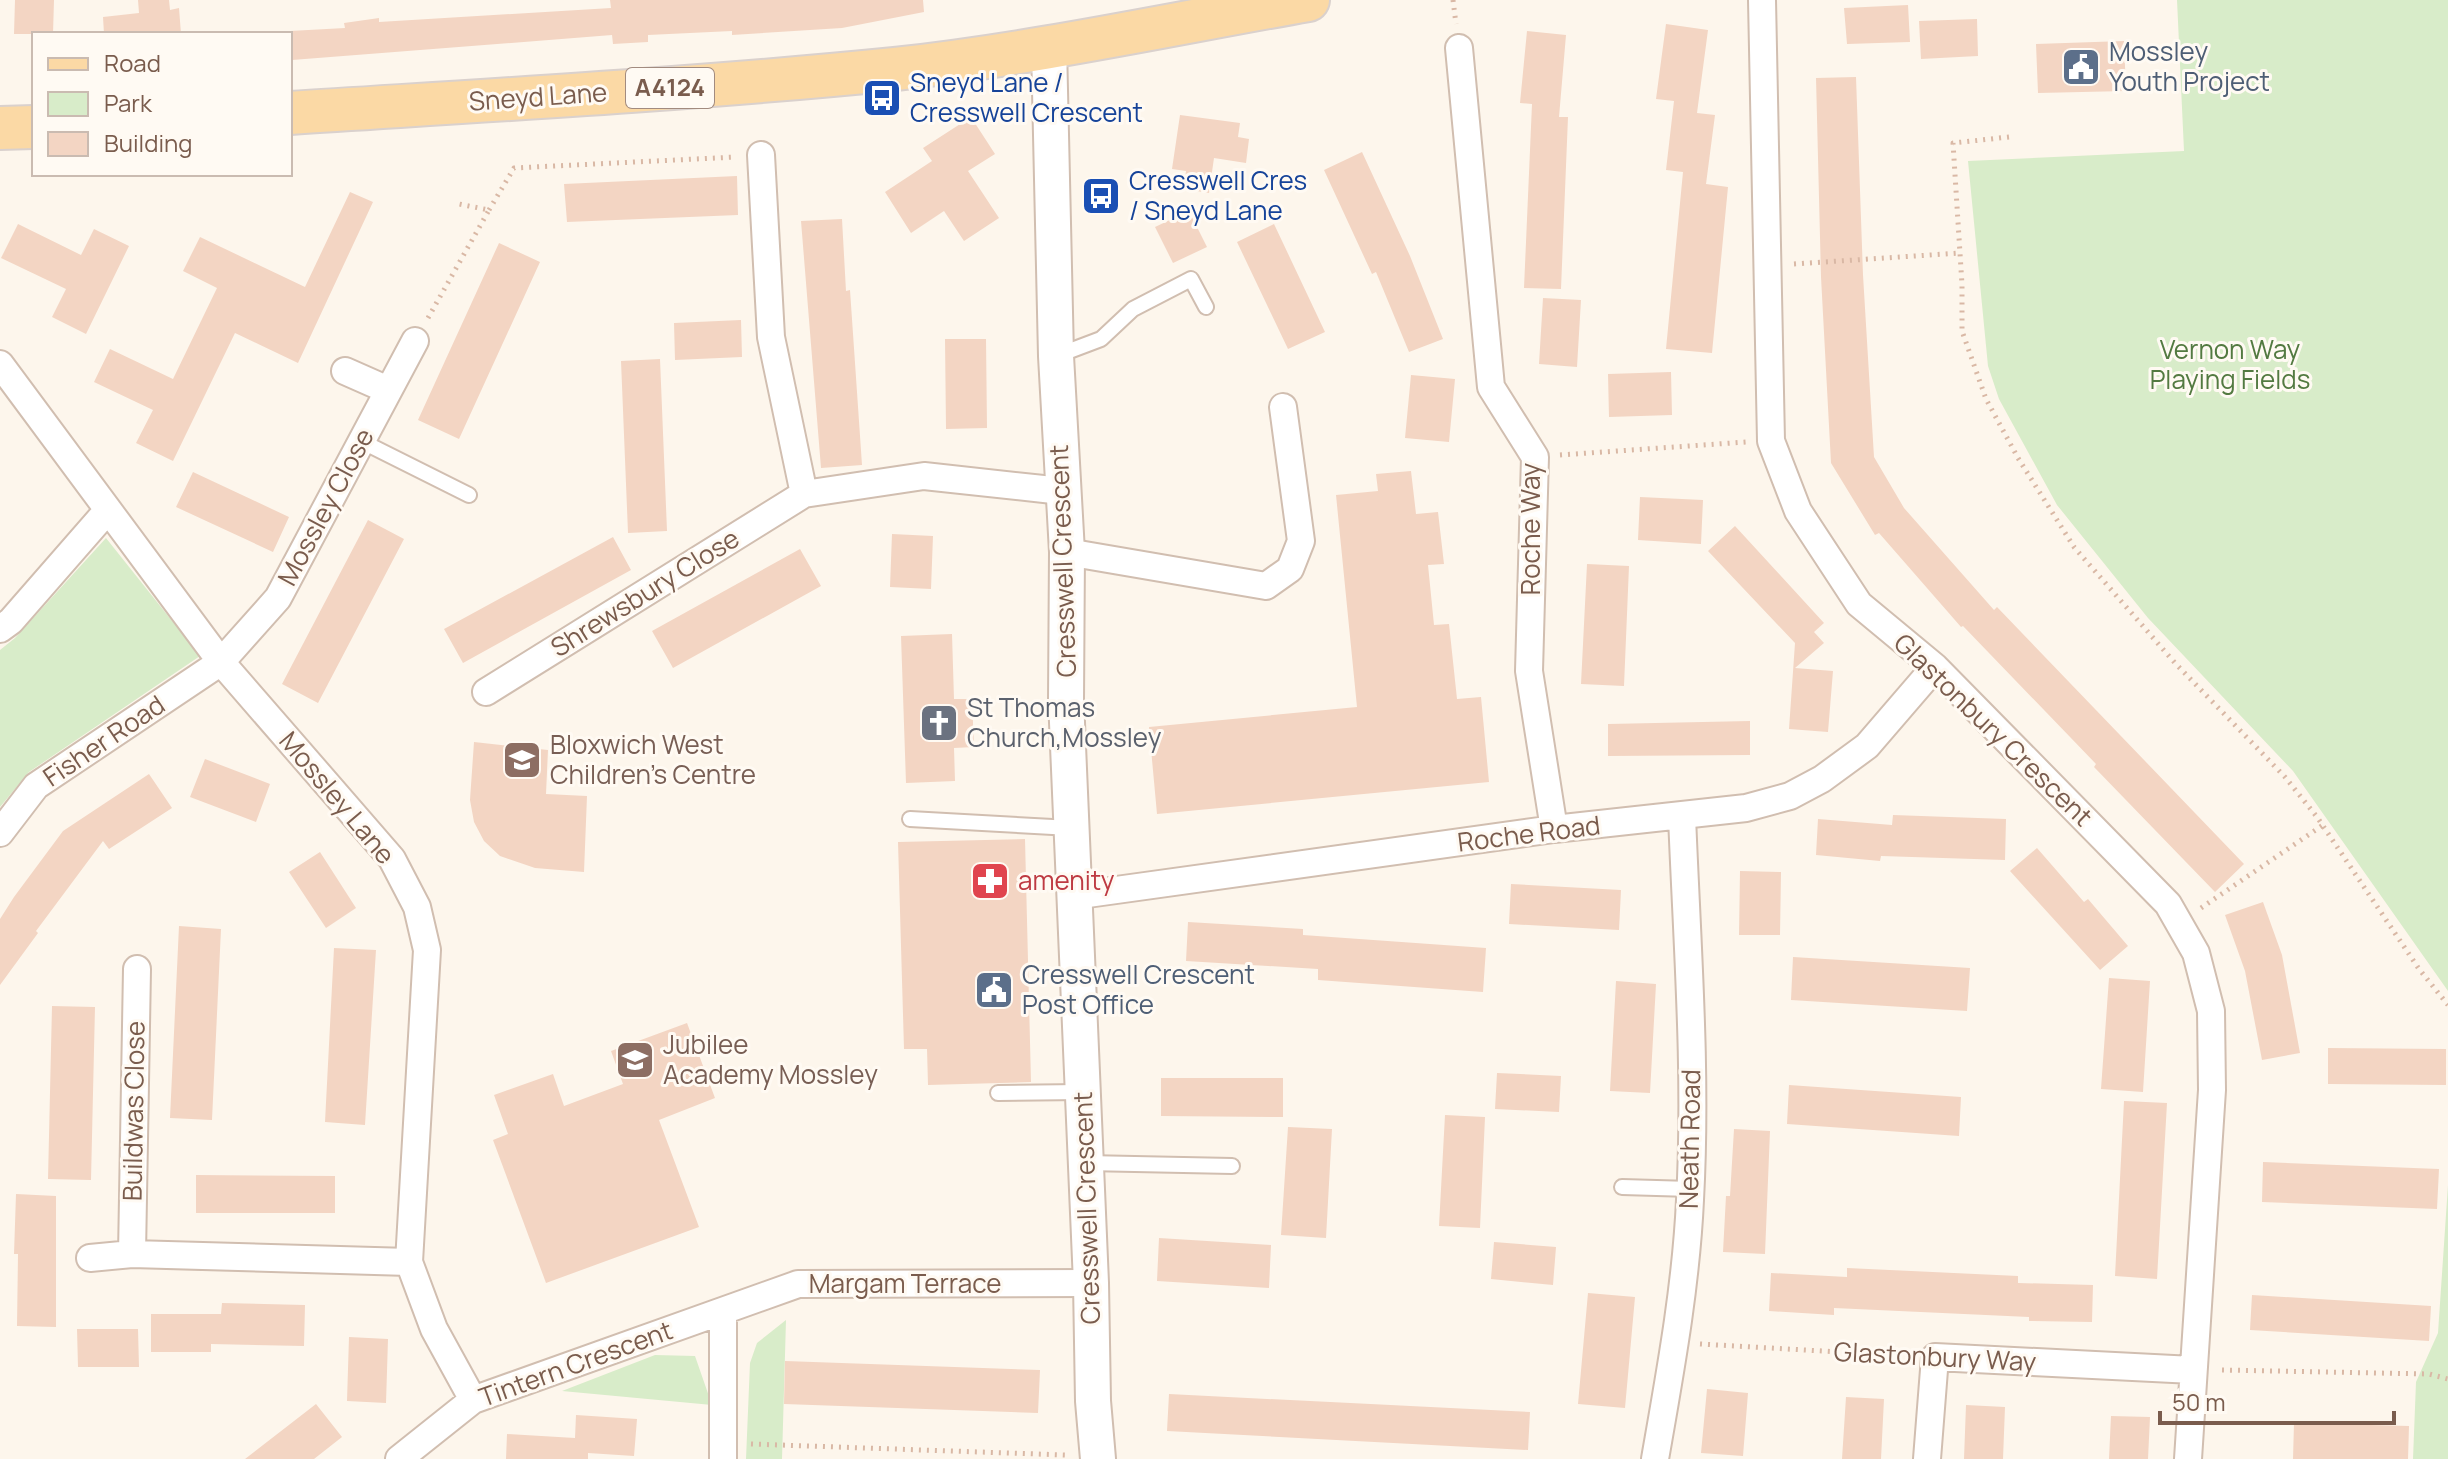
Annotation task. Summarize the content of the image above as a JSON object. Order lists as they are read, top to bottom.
{
  "streets": {
    "main road": ["A4124", "Sneyd Lane"],
    "street": [
      "Mossley Close",
      "Roche Way",
      "Cresswell Crescent",
      "Shrewsbury Close",
      "Glastonbury Crescent",
      "Fisher Road",
      "Mossley Lane",
      "Roche Road",
      "Buildwas Close",
      "Neath Road",
      "Margam Terrace",
      "Glastonbury Way",
      "Tintern Crescent"
    ]
  },
  "crossings": [
    ["Sneyd Lane", "Cresswell Crescent"],
    ["Mossley Close", "Fisher Road"],
    ["Mossley Close", "Mossley Lane"],
    ["Roche Way", "Roche Road"],
    ["Cresswell Crescent", "Shrewsbury Close"],
    ["Cresswell Crescent", "Roche Road"],
    ["Cresswell Crescent", "Margam Terrace"],
    ["Glastonbury Crescent", "Roche Road"],
    ["Glastonbury Crescent", "Glastonbury Way"],
    ["Fisher Road", "Mossley Lane"],
    ["Mossley Lane", "Tintern Crescent"],
    ["Roche Road", "Neath Road"],
    ["Neath Road", "Glastonbury Way"],
    ["Margam Terrace", "Tintern Crescent"]
  ],
  "parks": ["Vernon Way Playing Fields"],
  "places": {
    "public building": ["Mossley Youth Project", "Cresswell Crescent Post Office"],
    "bus stop": ["Sneyd Lane / Cresswell Crescent", "Cresswell Cres / Sneyd Lane"],
    "church": ["St Thomas Church,Mossley"],
    "school or university": ["Bloxwich West Children's Centre", "Jubilee Academy Mossley"],
    "pharmacy": ["amenity"]
  },
  "legend": ["Road", "Park", "Building"],
  "scale_bar": "50 m"
}
